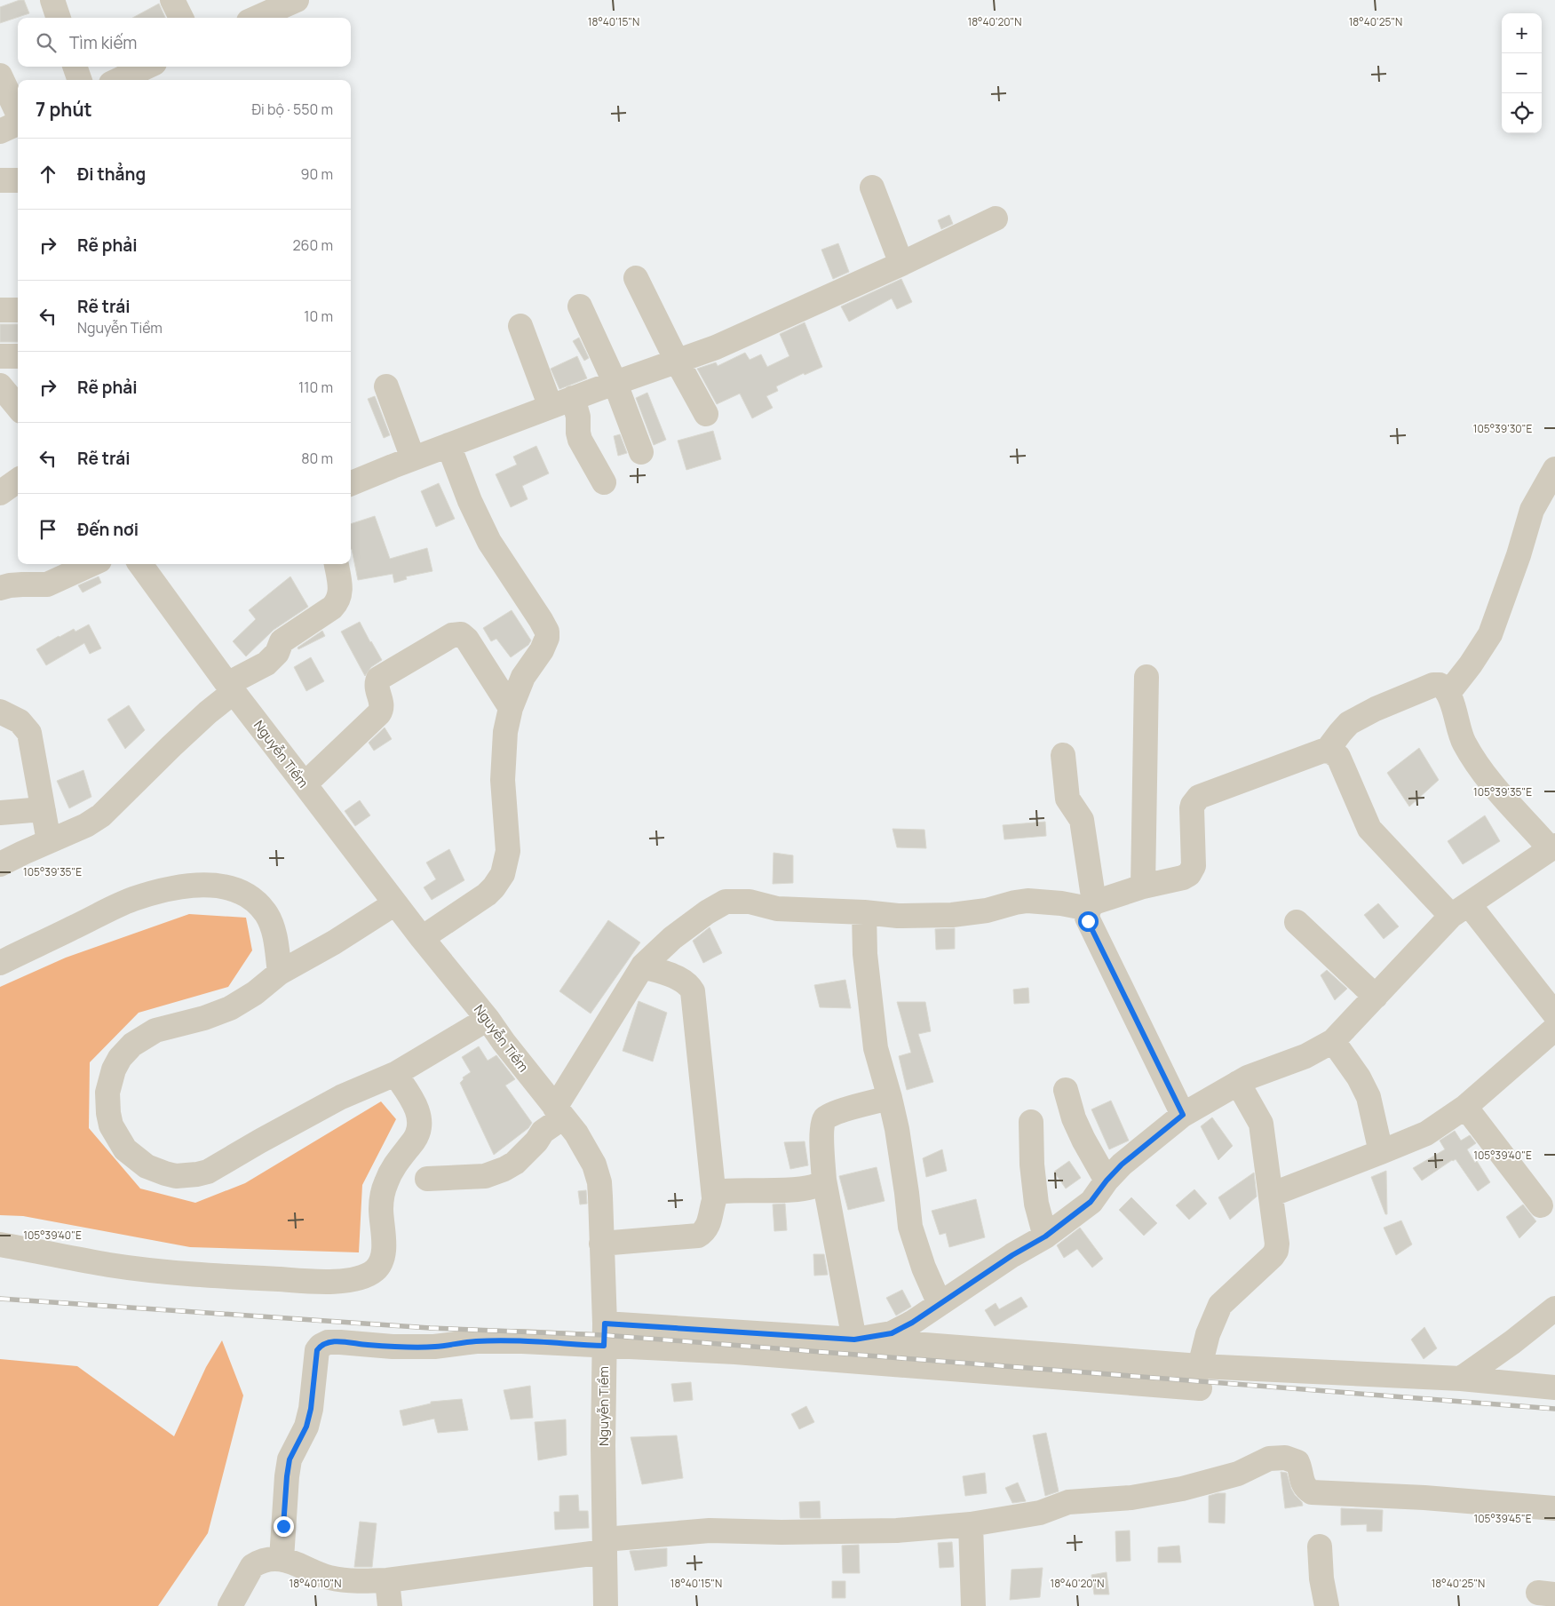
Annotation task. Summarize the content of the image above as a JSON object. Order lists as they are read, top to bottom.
{
  "streets": {
    "street": ["Nguyễn Tiềm"]
  },
  "page": {
    "map_buttons": ["+", "−"],
    "search": "Tìm kiếm",
    "heading": ["7 phút", "Đi bộ · 550 m"],
    "list": [
      ["Đi thẳng", "90 m"],
      ["Rẽ phải", "260 m"],
      ["Rẽ trái", "Nguyễn Tiềm", "10 m"],
      ["Rẽ phải", "110 m"],
      ["Rẽ trái", "80 m"],
      "Đến nơi"
    ]
  },
  "coordinates": [
    "18°40'15\"N",
    "18°40'20\"N",
    "18°40'25\"N",
    "105°39'30\"E",
    "105°39'35\"E",
    "105°39'40\"E",
    "105°39'45\"E",
    "18°40'10\"N"
  ]
}
